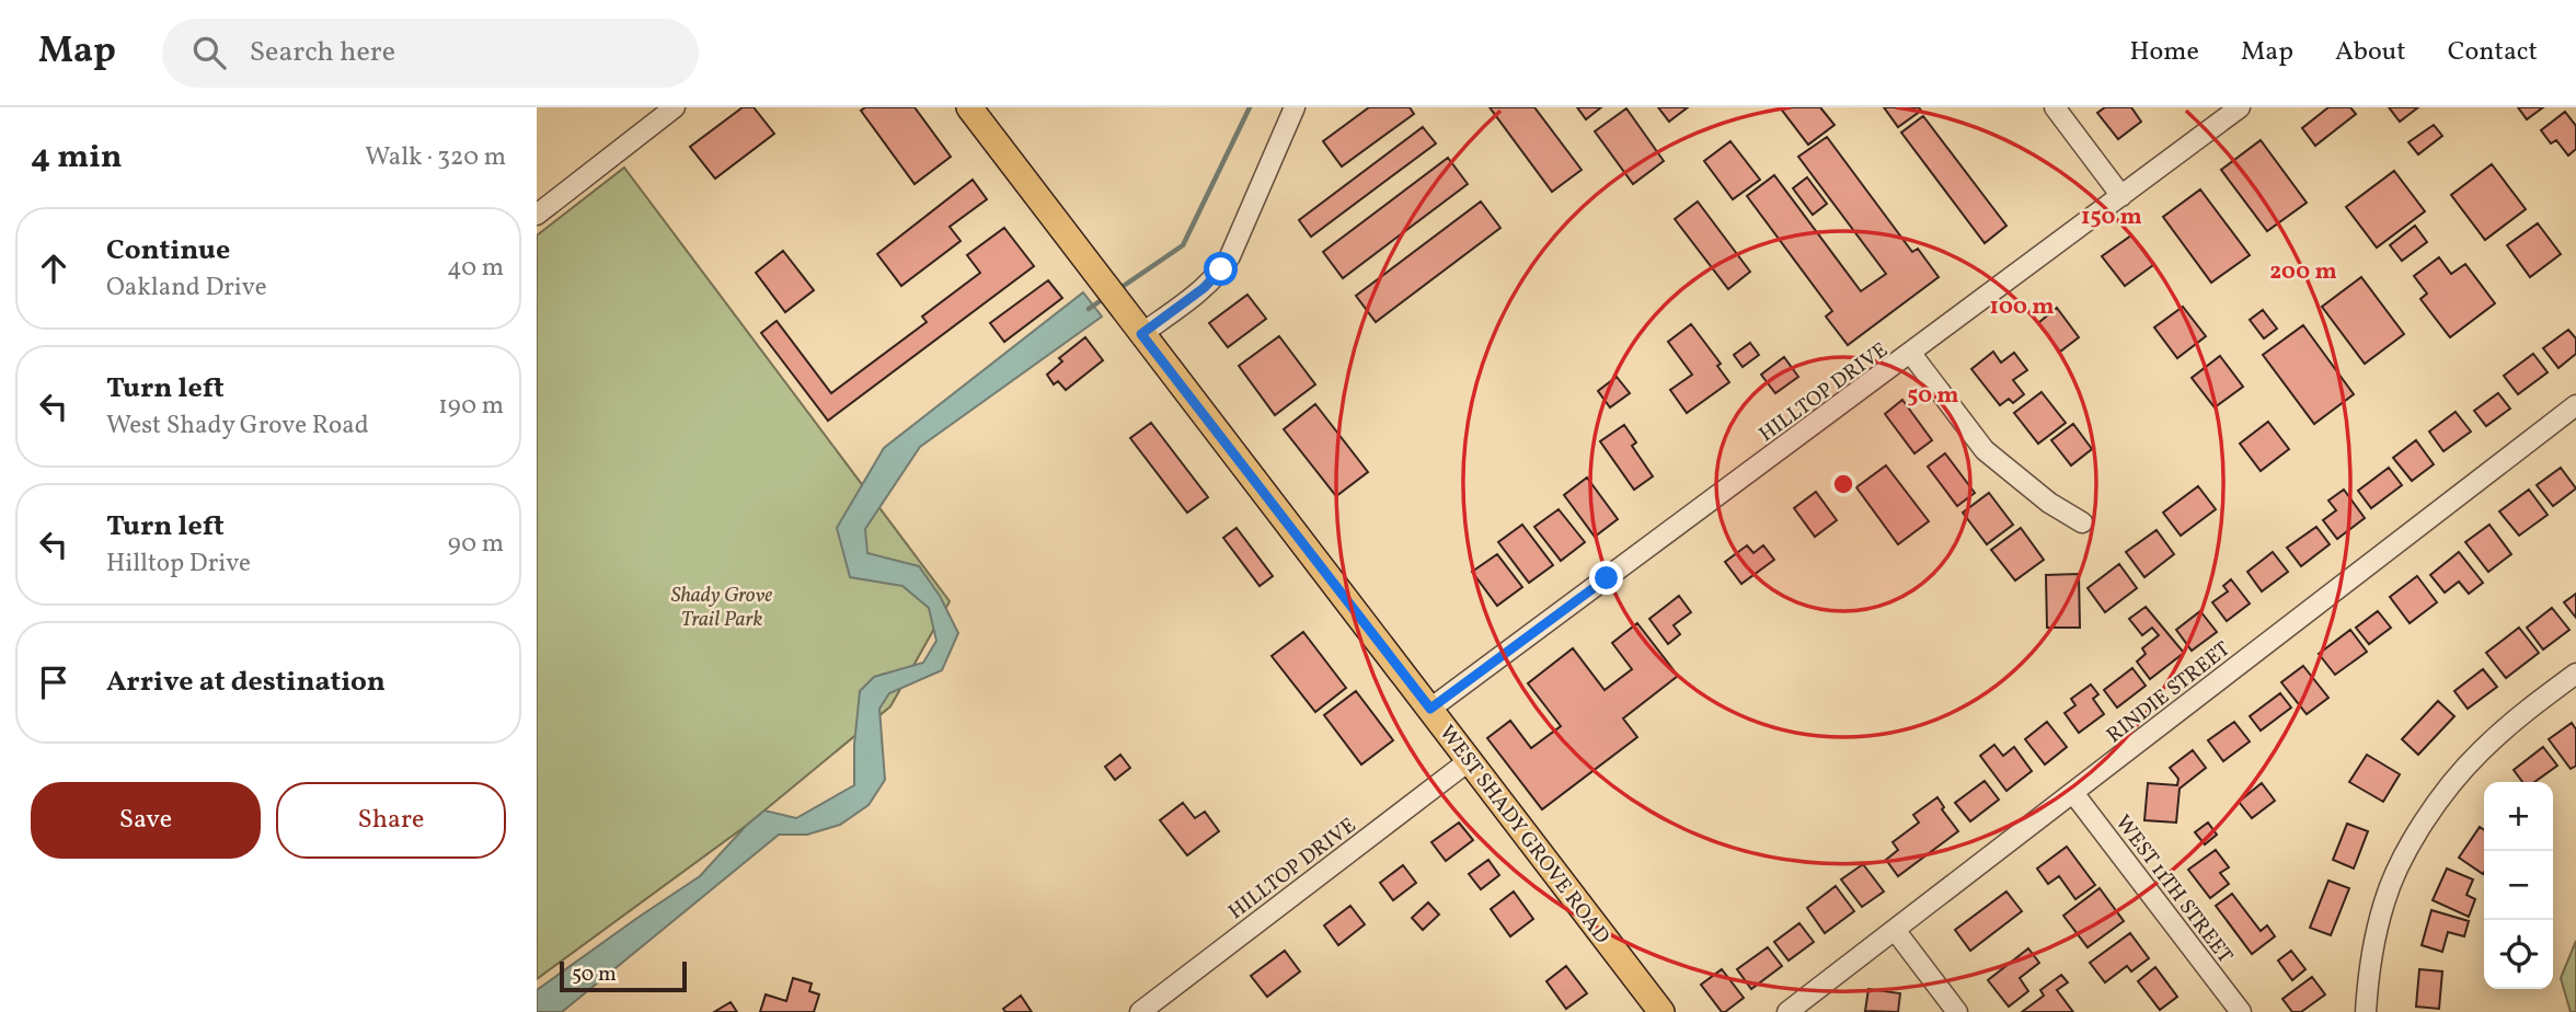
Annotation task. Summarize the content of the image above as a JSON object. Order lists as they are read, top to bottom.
{
  "streets": {
    "main road": ["WEST SHADY GROVE ROAD"],
    "street": ["HILLTOP DRIVE", "RINDIE STREET", "WEST 11TH STREET"]
  },
  "crossings": [
    ["HILLTOP DRIVE", "WEST SHADY GROVE ROAD"],
    ["RINDIE STREET", "WEST 11TH STREET"]
  ],
  "parks": ["Shady Grove Trail Park"],
  "scale_bar": "50 m",
  "page": {
    "header": "Map",
    "search": "Search here",
    "nav": [
      "Home",
      "Map",
      "About",
      "Contact"
    ],
    "heading": ["4 min", "Walk · 320 m"],
    "list": [
      ["Continue", "Oakland Drive", "40 m"],
      ["Turn left", "West Shady Grove Road", "190 m"],
      ["Turn left", "Hilltop Drive", "90 m"],
      "Arrive at destination"
    ],
    "buttons": ["Save", "Share"],
    "map_buttons": ["+", "−"],
    "scale": "50 m"
  },
  "rings": [
    "150 m",
    "200 m",
    "100 m",
    "50 m"
  ]
}
